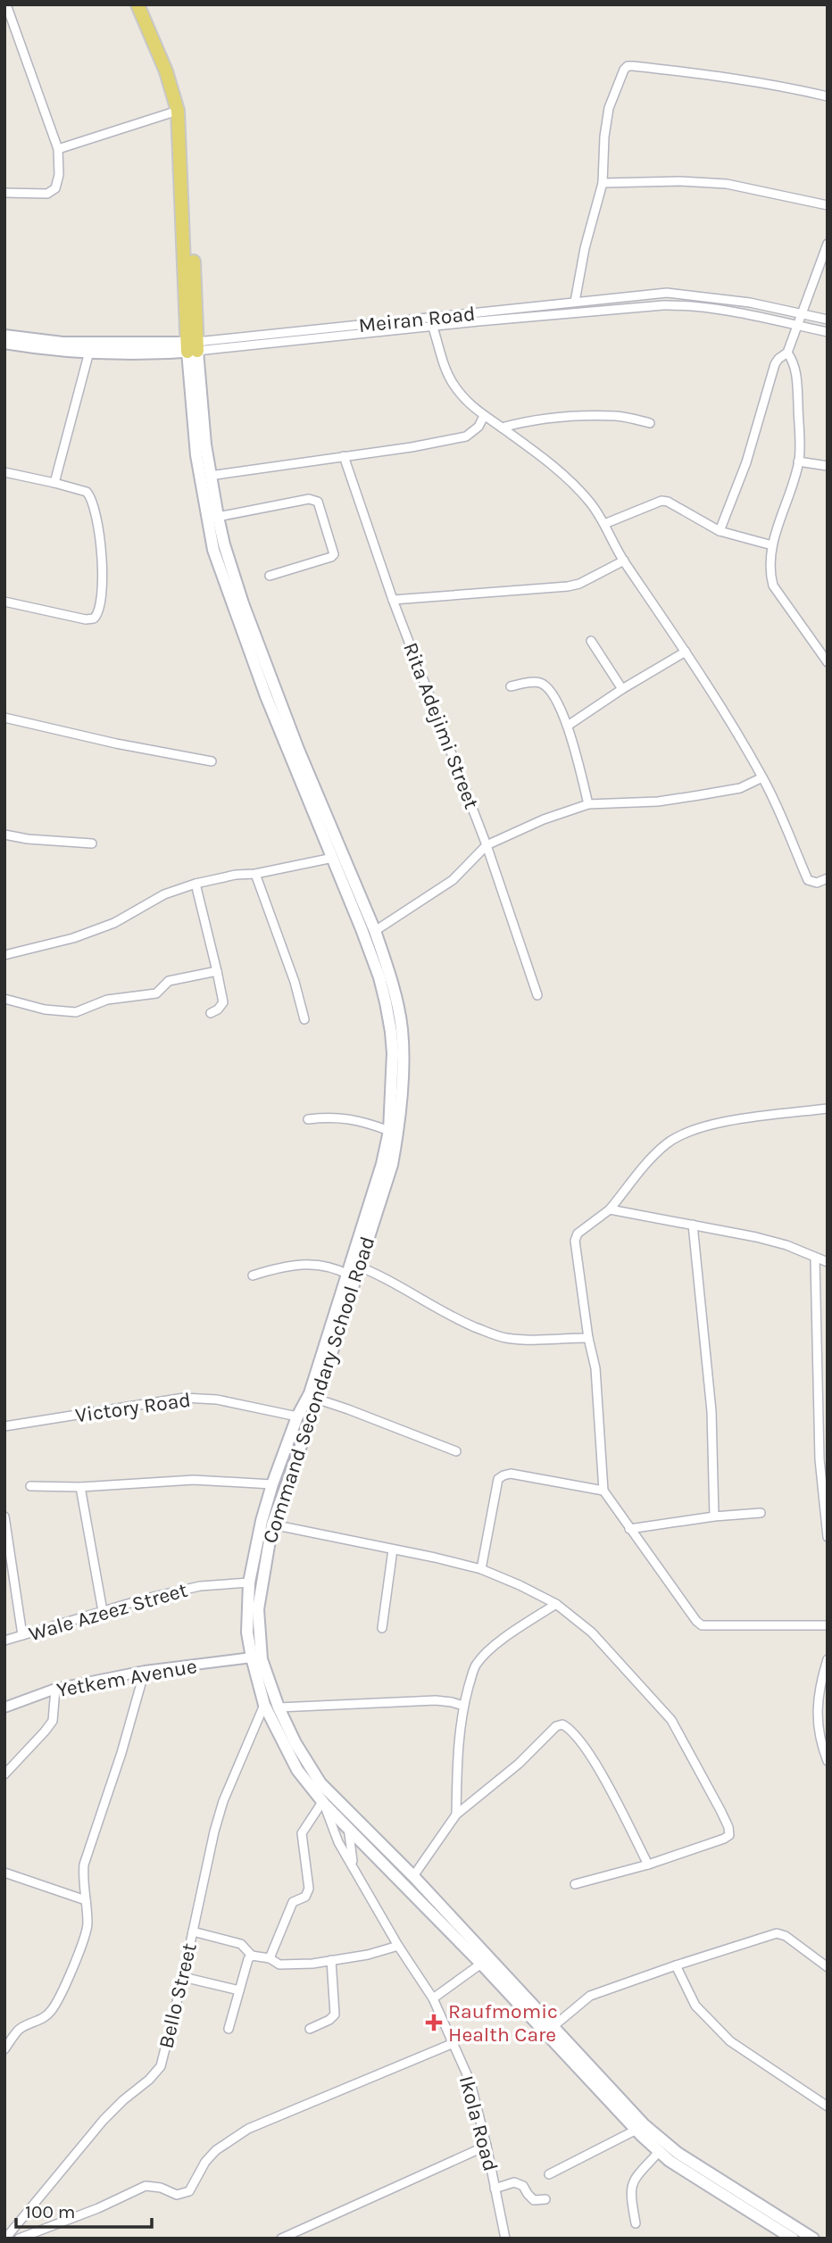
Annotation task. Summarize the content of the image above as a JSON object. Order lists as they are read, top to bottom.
{
  "streets": {
    "main road": ["Meiran Road", "Command Secondary School Road"],
    "street": [
      "Rita Adejimi Street",
      "Victory Road",
      "Wale Azeez Street",
      "Yetkem Avenue",
      "Bello Street",
      "Ikola Road"
    ]
  },
  "crossings": [
    ["Command Secondary School Road", "Victory Road"],
    ["Command Secondary School Road", "Wale Azeez Street"],
    ["Command Secondary School Road", "Yetkem Avenue"],
    ["Command Secondary School Road", "Bello Street"],
    ["Command Secondary School Road", "Ikola Road"]
  ],
  "places": {
    "health": ["Raufmomic Health Care"]
  },
  "scale_bar": "100 m"
}
